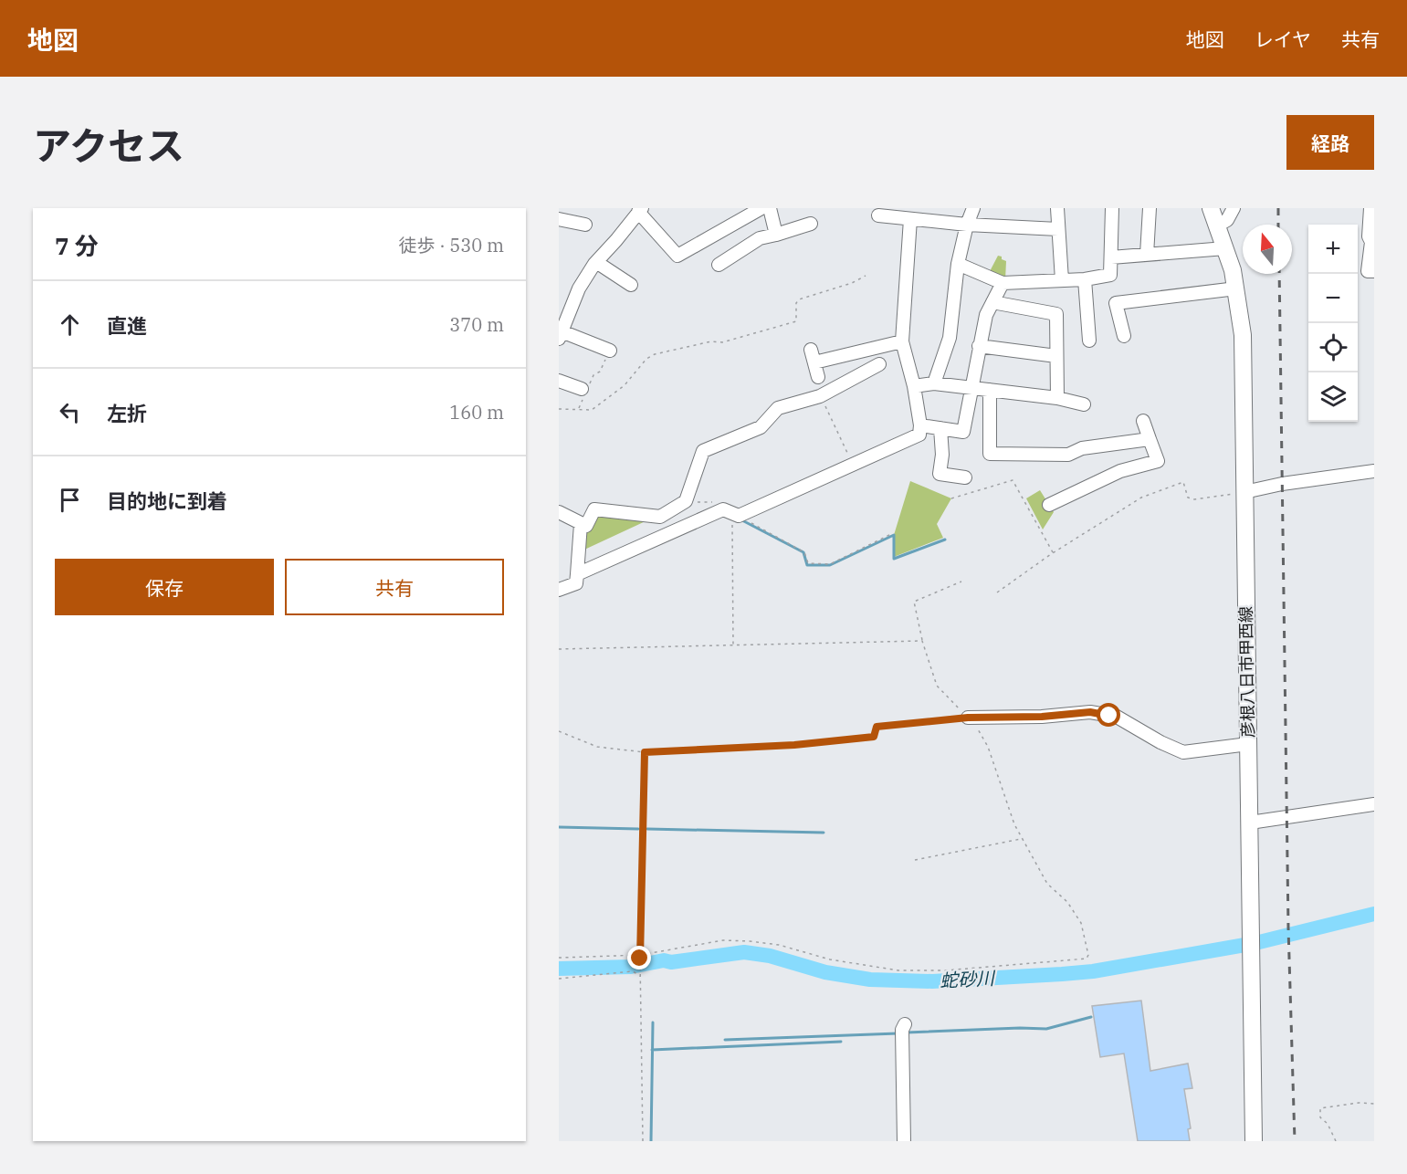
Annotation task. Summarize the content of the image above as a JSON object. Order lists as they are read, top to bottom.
{
  "streets": {
    "main road": ["彦根八日市甲西線"]
  },
  "water": ["蛇砂川"],
  "north": "top",
  "page": {
    "header": "地図",
    "nav": ["地図", "レイヤ", "共有"],
    "title": "アクセス",
    "buttons": [
      "経路",
      ["保存", "共有"]
    ],
    "heading": ["7 分", "徒歩 · 530 m"],
    "map_buttons": ["+", "−"],
    "list": [
      ["直進", "370 m"],
      ["左折", "160 m"],
      "目的地に到着"
    ]
  }
}
